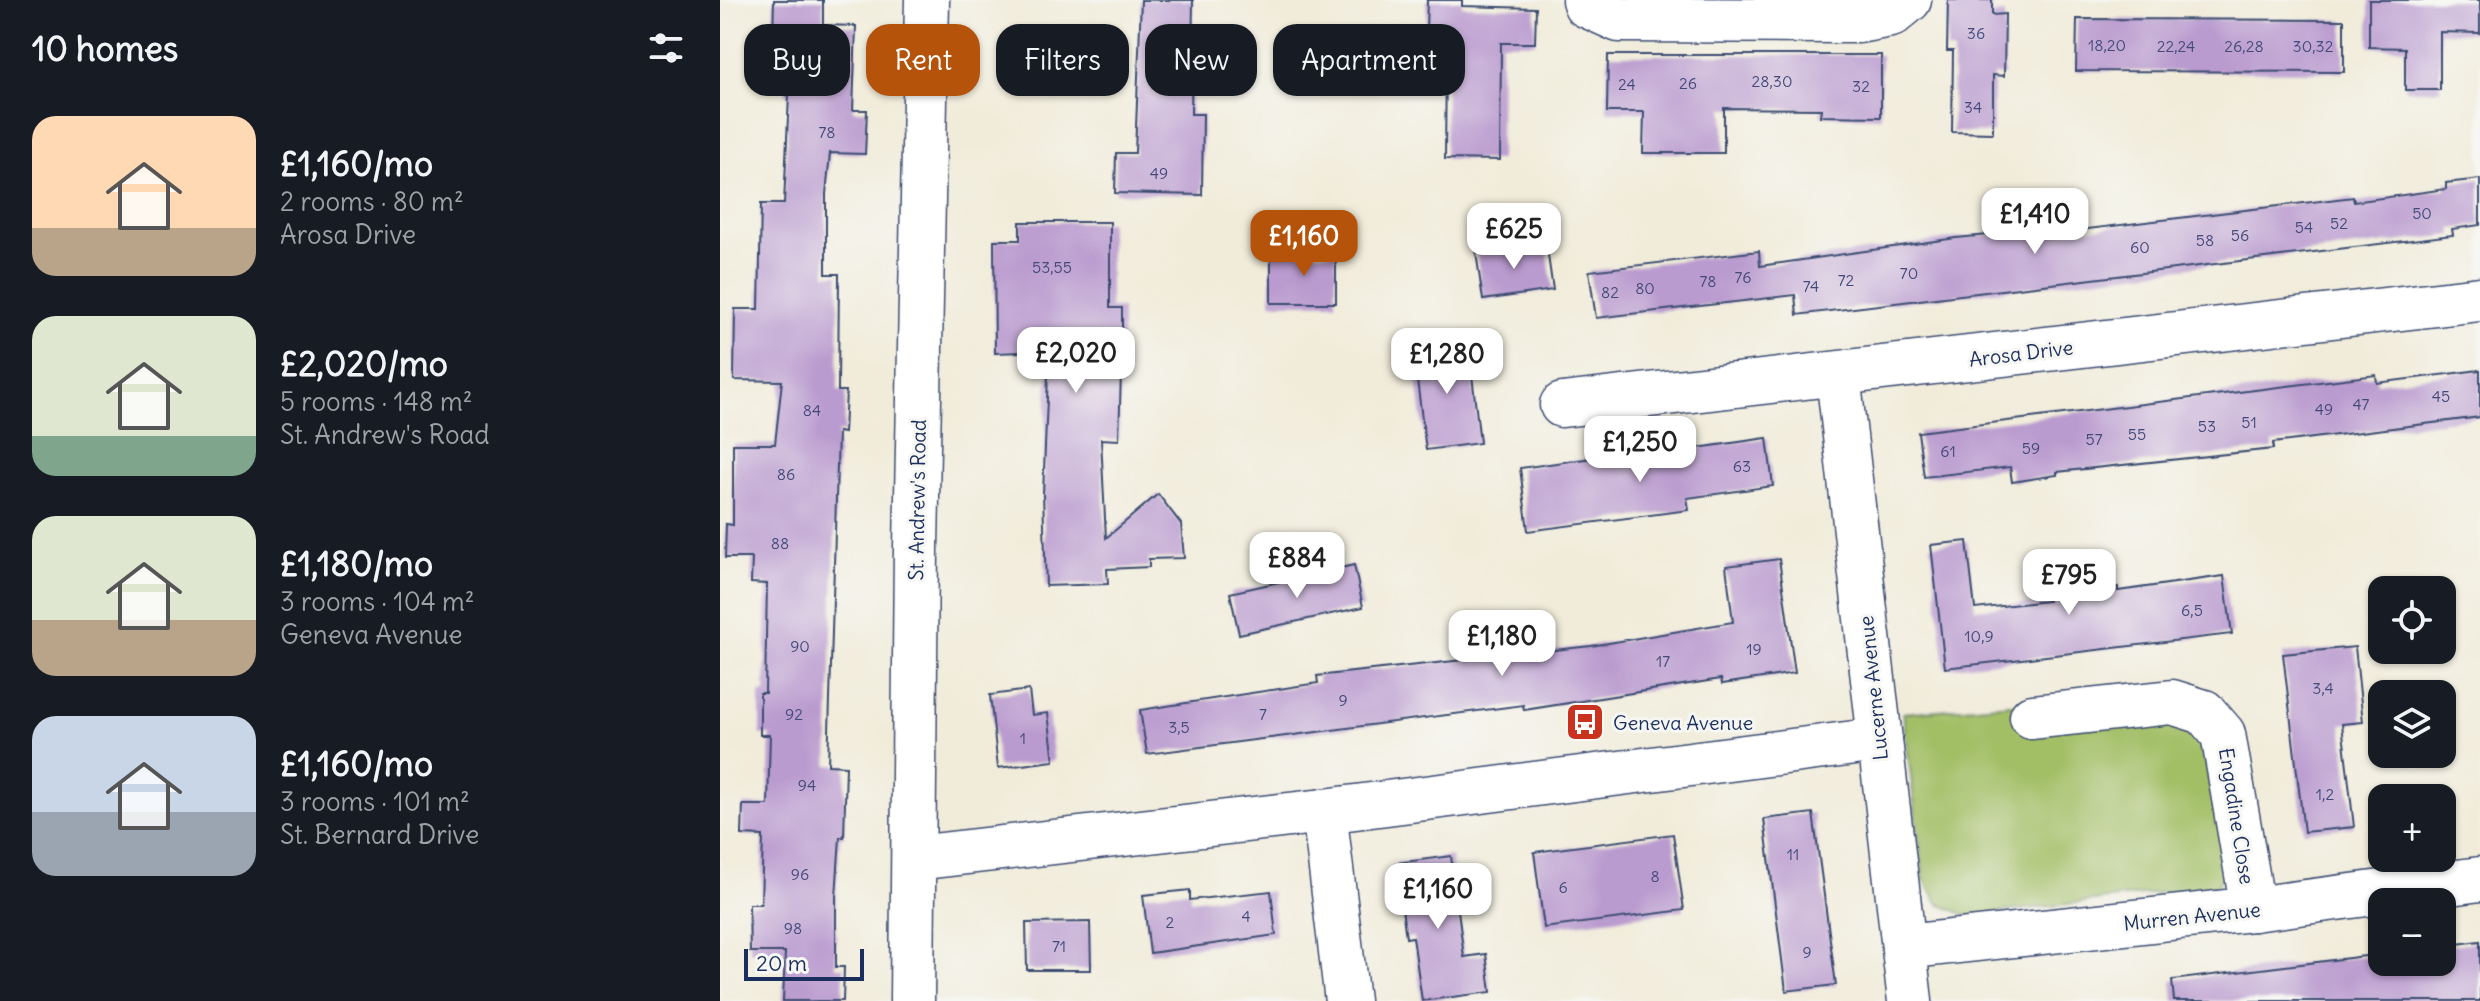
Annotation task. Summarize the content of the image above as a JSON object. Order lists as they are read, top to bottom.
{
  "streets": {
    "street": [
      "Arosa Drive",
      "St. Andrew's Road",
      "Lucerne Avenue",
      "Engadine Close",
      "Murren Avenue"
    ]
  },
  "crossings": [
    ["Arosa Drive", "Lucerne Avenue"],
    ["Lucerne Avenue", "Murren Avenue"],
    ["Engadine Close", "Murren Avenue"]
  ],
  "places": {
    "bus stop": ["Geneva Avenue"]
  },
  "house_numbers": [
    "36",
    "18,20",
    "22,24",
    "26,28",
    "30,32",
    "28,30",
    "26",
    "24",
    "32",
    "34",
    "78",
    "49",
    "50",
    "52",
    "54",
    "56",
    "58",
    "60",
    "53,55",
    "70",
    "76",
    "72",
    "78",
    "74",
    "80",
    "82",
    "45",
    "47",
    "49",
    "84",
    "51",
    "53",
    "55",
    "57",
    "59",
    "61",
    "63",
    "86",
    "88",
    "6,5",
    "10,9",
    "90",
    "19",
    "17",
    "3,4",
    "9",
    "92",
    "7",
    "3,5",
    "1",
    "94",
    "1,2",
    "11",
    "96",
    "8",
    "6",
    "4",
    "2",
    "98",
    "71",
    "9"
  ],
  "scale_bar": "20 m",
  "page": {
    "heading": "10 homes",
    "chip": [
      "Buy",
      "Rent",
      "Filters",
      "New",
      "Apartment"
    ],
    "list": [
      {
        "name": "£1,160/mo",
        "note": "2 rooms · 80 m² · Arosa Drive"
      },
      {
        "name": "£2,020/mo",
        "note": "5 rooms · 148 m² · St. Andrew's Road"
      },
      {
        "name": "£1,180/mo",
        "note": "3 rooms · 104 m² · Geneva Avenue"
      },
      {
        "name": "£1,160/mo",
        "note": "3 rooms · 101 m² · St. Bernard Drive"
      }
    ],
    "price": [
      "£1,410",
      "£625",
      "£1,160",
      "£2,020",
      "£1,280",
      "£1,250",
      "£884",
      "£795",
      "£1,180",
      "£1,160"
    ],
    "map_buttons": ["+", "−"],
    "scale": "20 m"
  }
}
